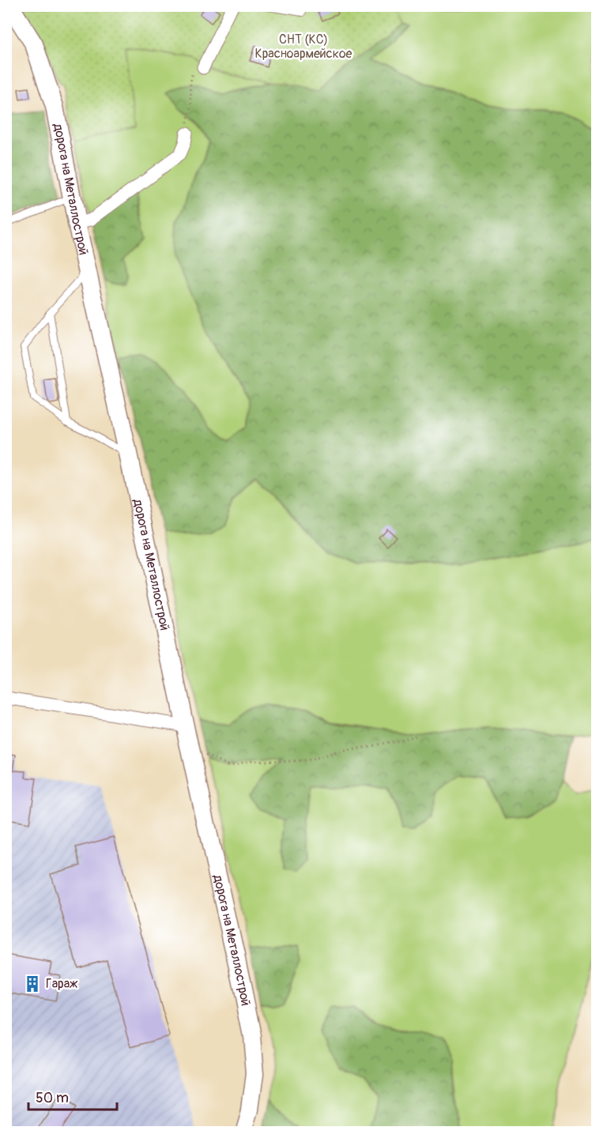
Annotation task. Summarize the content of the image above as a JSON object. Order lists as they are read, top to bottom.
{
  "streets": {
    "street": ["дорога на Металлострой"]
  },
  "parks": ["СНТ (КС) Красноармейское"],
  "places": {
    "building": ["Гараж"]
  },
  "scale_bar": "50 m"
}
